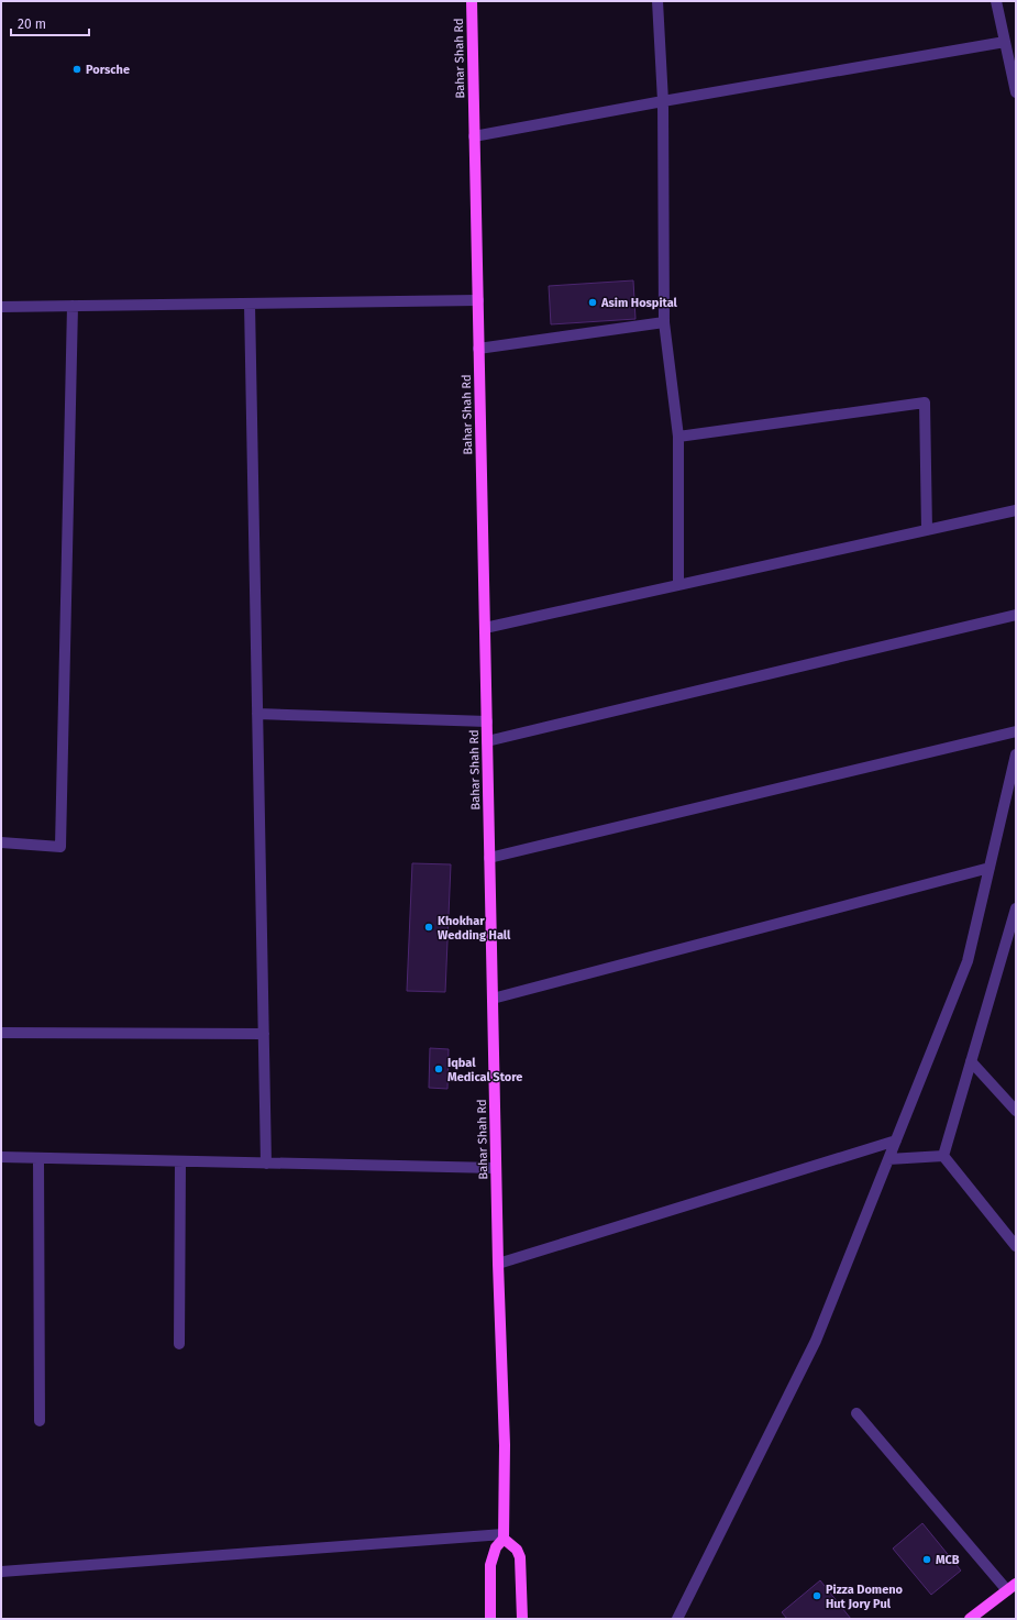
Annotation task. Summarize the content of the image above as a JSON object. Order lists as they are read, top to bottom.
{
  "streets": {
    "main road": ["Bahar Shah Rd"]
  },
  "places": [
    "Porsche",
    "Asim Hospital",
    "Khokhar Wedding Hall",
    "Iqbal Medical Store",
    "MCB",
    "Pizza Domeno Hut Jory Pul"
  ],
  "scale_bar": "20 m"
}
